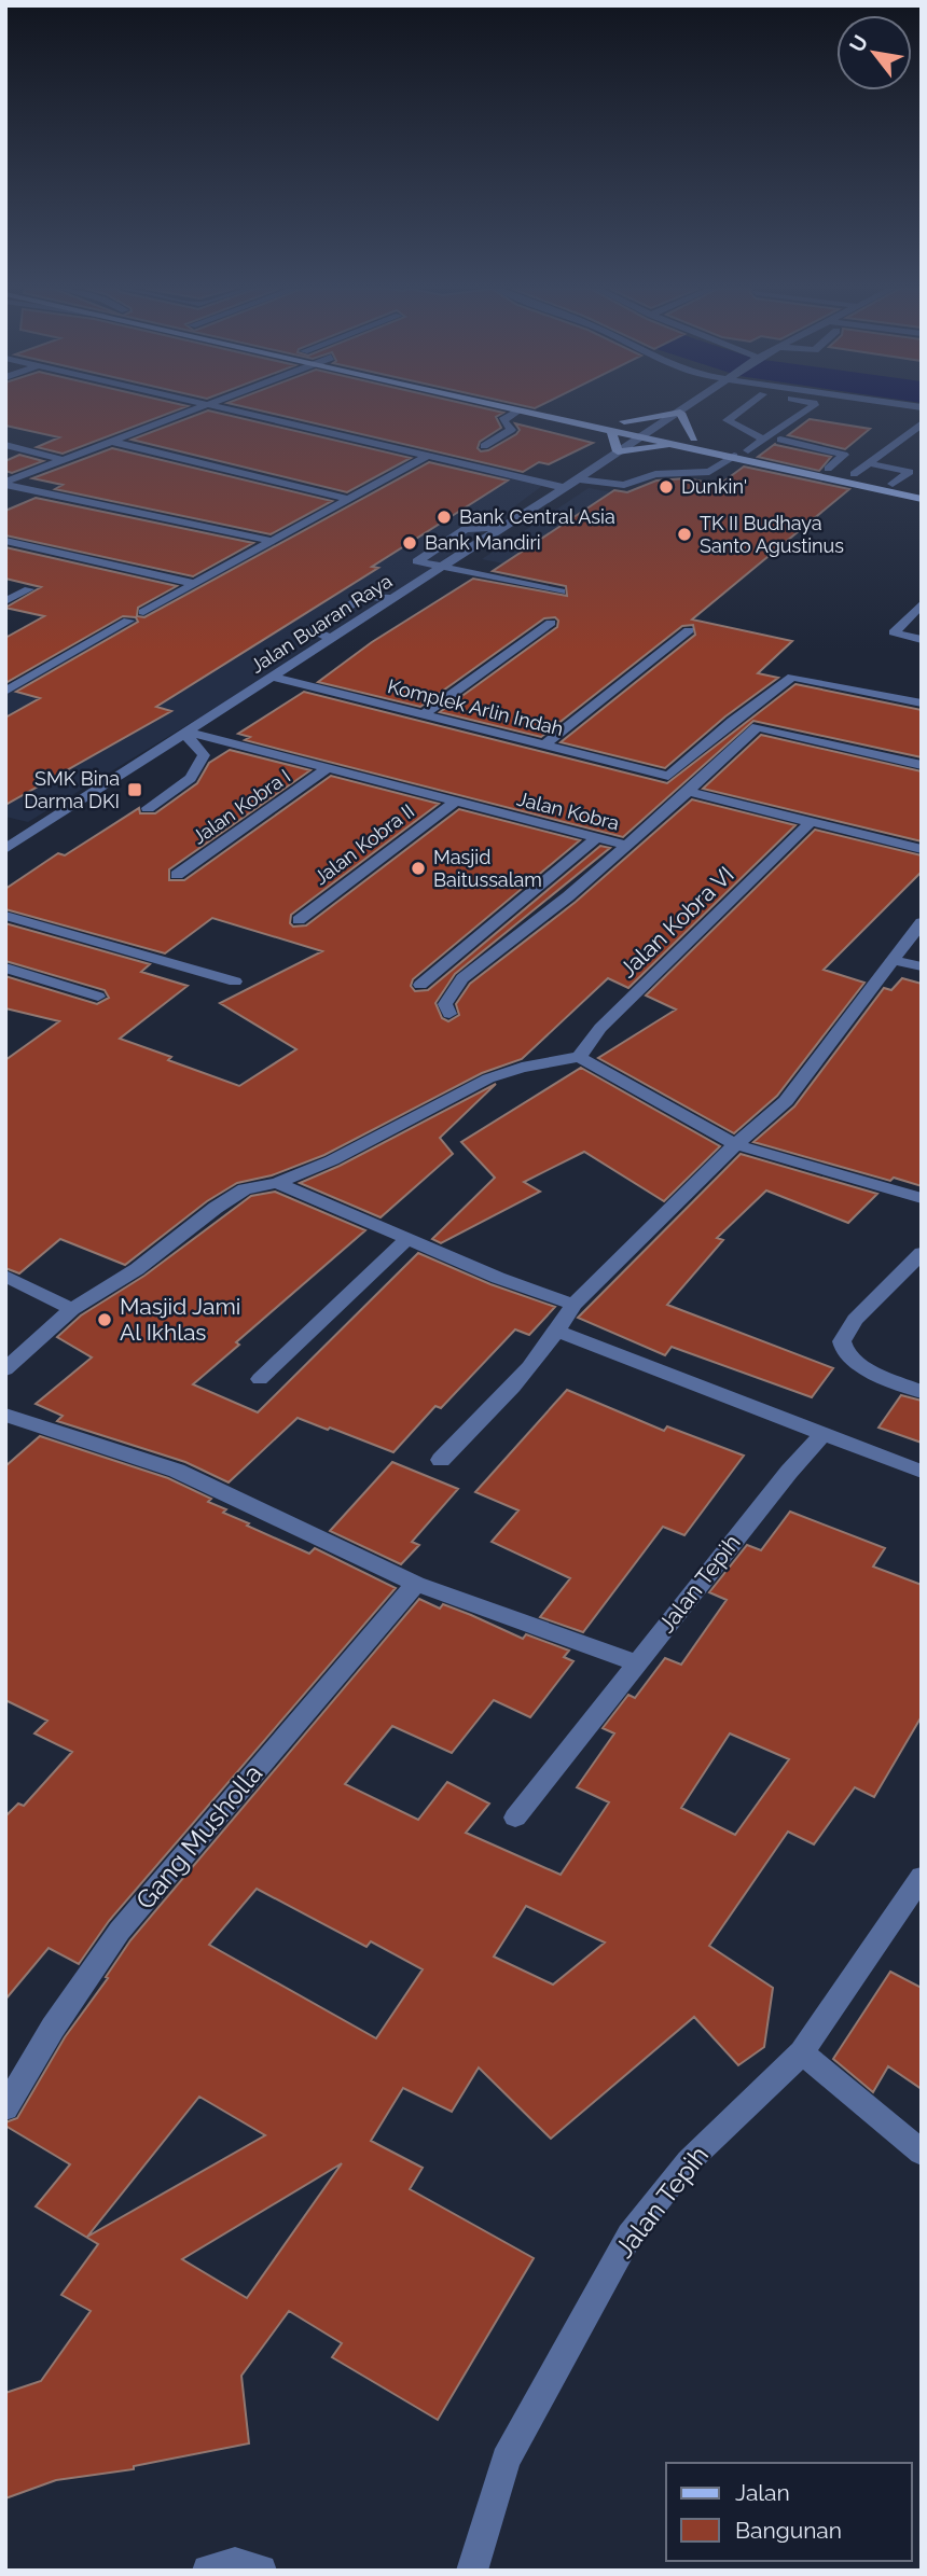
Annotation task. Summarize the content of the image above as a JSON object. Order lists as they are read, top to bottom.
{
  "streets": {
    "street": [
      "Jalan Buaran Raya",
      "Komplek Arlin Indah",
      "Jalan Kobra I",
      "Jalan Kobra",
      "Jalan Kobra II",
      "Jalan Kobra VI",
      "Jalan Tepih",
      "Gang Musholla"
    ]
  },
  "crossings": [
    ["Jalan Buaran Raya", "Komplek Arlin Indah"],
    ["Jalan Buaran Raya", "Jalan Kobra"],
    ["Jalan Kobra I", "Jalan Kobra"],
    ["Jalan Kobra", "Jalan Kobra II"]
  ],
  "places": {
    "other": [
      "Dunkin'",
      "Bank Central Asia",
      "TK II Budhaya Santo Agustinus",
      "Bank Mandiri",
      "Masjid Baitussalam",
      "Masjid Jami Al Ikhlas"
    ],
    "transit": ["SMK Bina Darma DKI"]
  },
  "legend": ["Jalan", "Bangunan"],
  "north": "top left"
}
